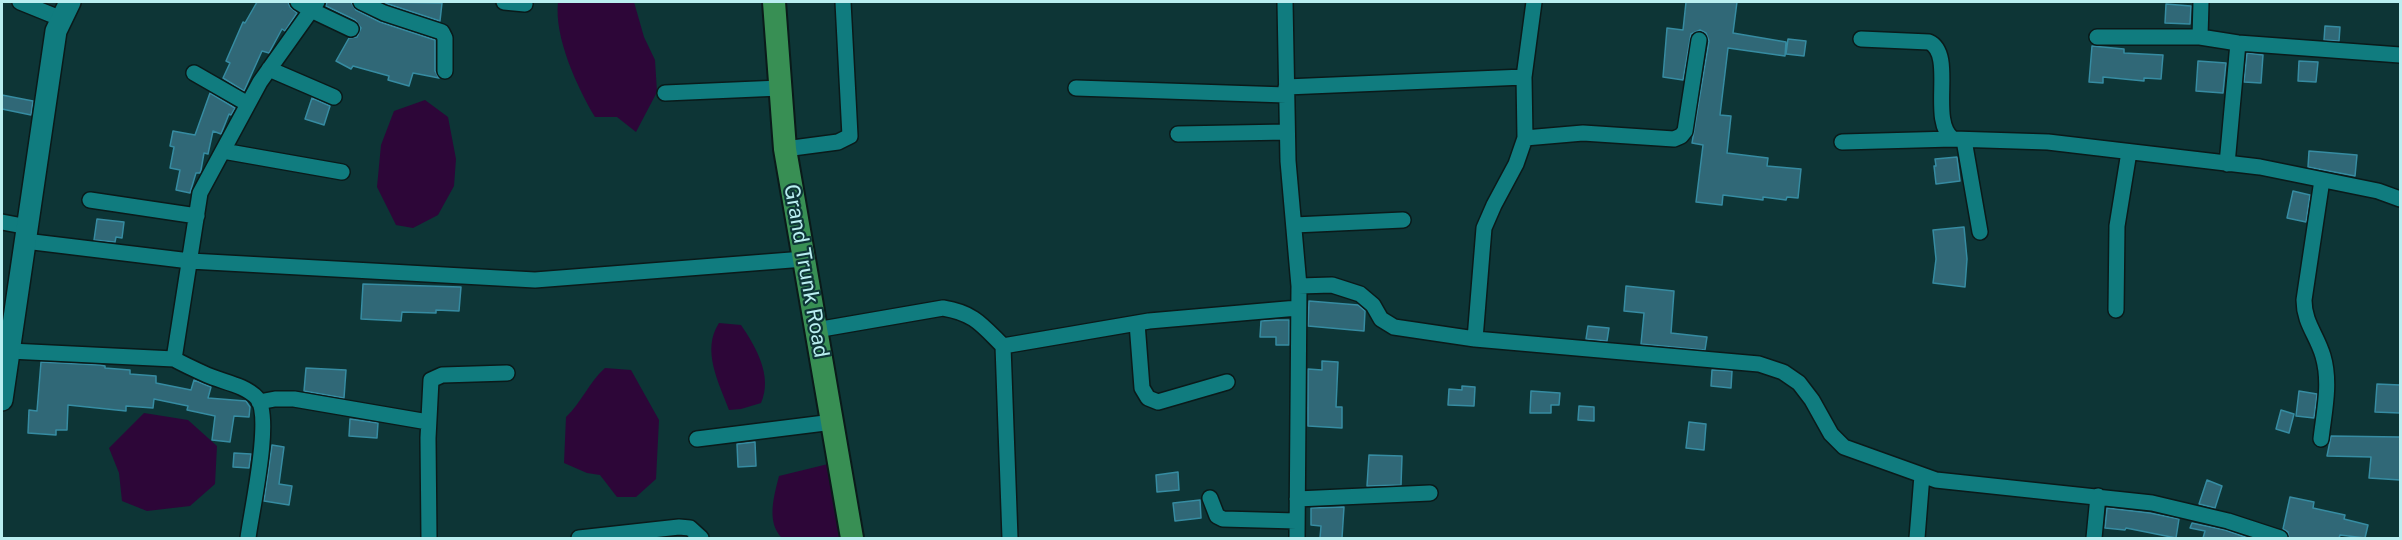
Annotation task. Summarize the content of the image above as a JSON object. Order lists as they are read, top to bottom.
{
  "streets": {
    "main road": ["Grand Trunk Road"]
  }
}
